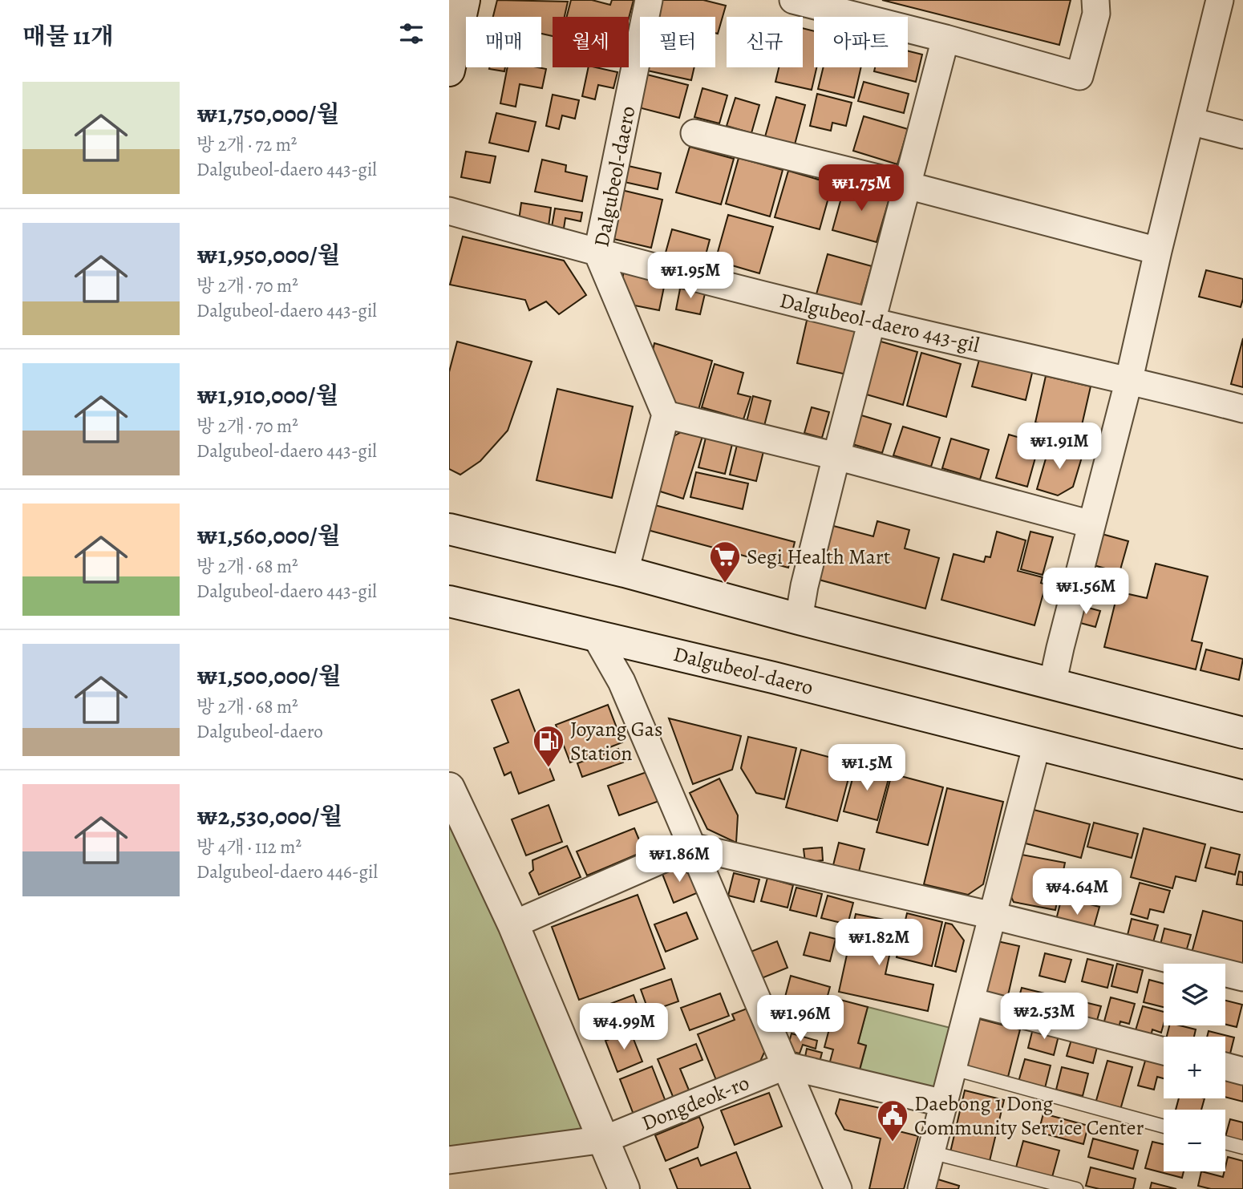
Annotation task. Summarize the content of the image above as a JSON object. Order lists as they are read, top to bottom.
{
  "streets": {
    "main road": ["Dalgubeol-daero"],
    "street": ["Dalgubeol-daero 443-gil", "Dongdeok-ro"]
  },
  "crossings": [
    ["Dalgubeol-daero", "Dalgubeol-daero 443-gil"]
  ],
  "places": {
    "supermarket": ["Segi Health Mart"],
    "fuel station": ["Joyang Gas Station"],
    "public building": ["Daebong 1 Dong Community Service Center"]
  },
  "page": {
    "heading": "매물 11개",
    "chip": [
      "매매",
      "월세",
      "필터",
      "신규",
      "아파트"
    ],
    "list": [
      {
        "name": "₩1,750,000/월",
        "note": "방 2개 · 72 m² · Dalgubeol-daero 443-gil"
      },
      {
        "name": "₩1,950,000/월",
        "note": "방 2개 · 70 m² · Dalgubeol-daero 443-gil"
      },
      {
        "name": "₩1,910,000/월",
        "note": "방 2개 · 70 m² · Dalgubeol-daero 443-gil"
      },
      {
        "name": "₩1,560,000/월",
        "note": "방 2개 · 68 m² · Dalgubeol-daero 443-gil"
      },
      {
        "name": "₩1,500,000/월",
        "note": "방 2개 · 68 m² · Dalgubeol-daero"
      },
      {
        "name": "₩2,530,000/월",
        "note": "방 4개 · 112 m² · Dalgubeol-daero 446-gil"
      }
    ],
    "price": [
      "₩1.75M",
      "₩1.95M",
      "₩1.91M",
      "₩1.56M",
      "₩1.5M",
      "₩1.86M",
      "₩4.64M",
      "₩1.82M",
      "₩2.53M",
      "₩1.96M",
      "₩4.99M"
    ],
    "map_buttons": ["+", "−"]
  }
}
